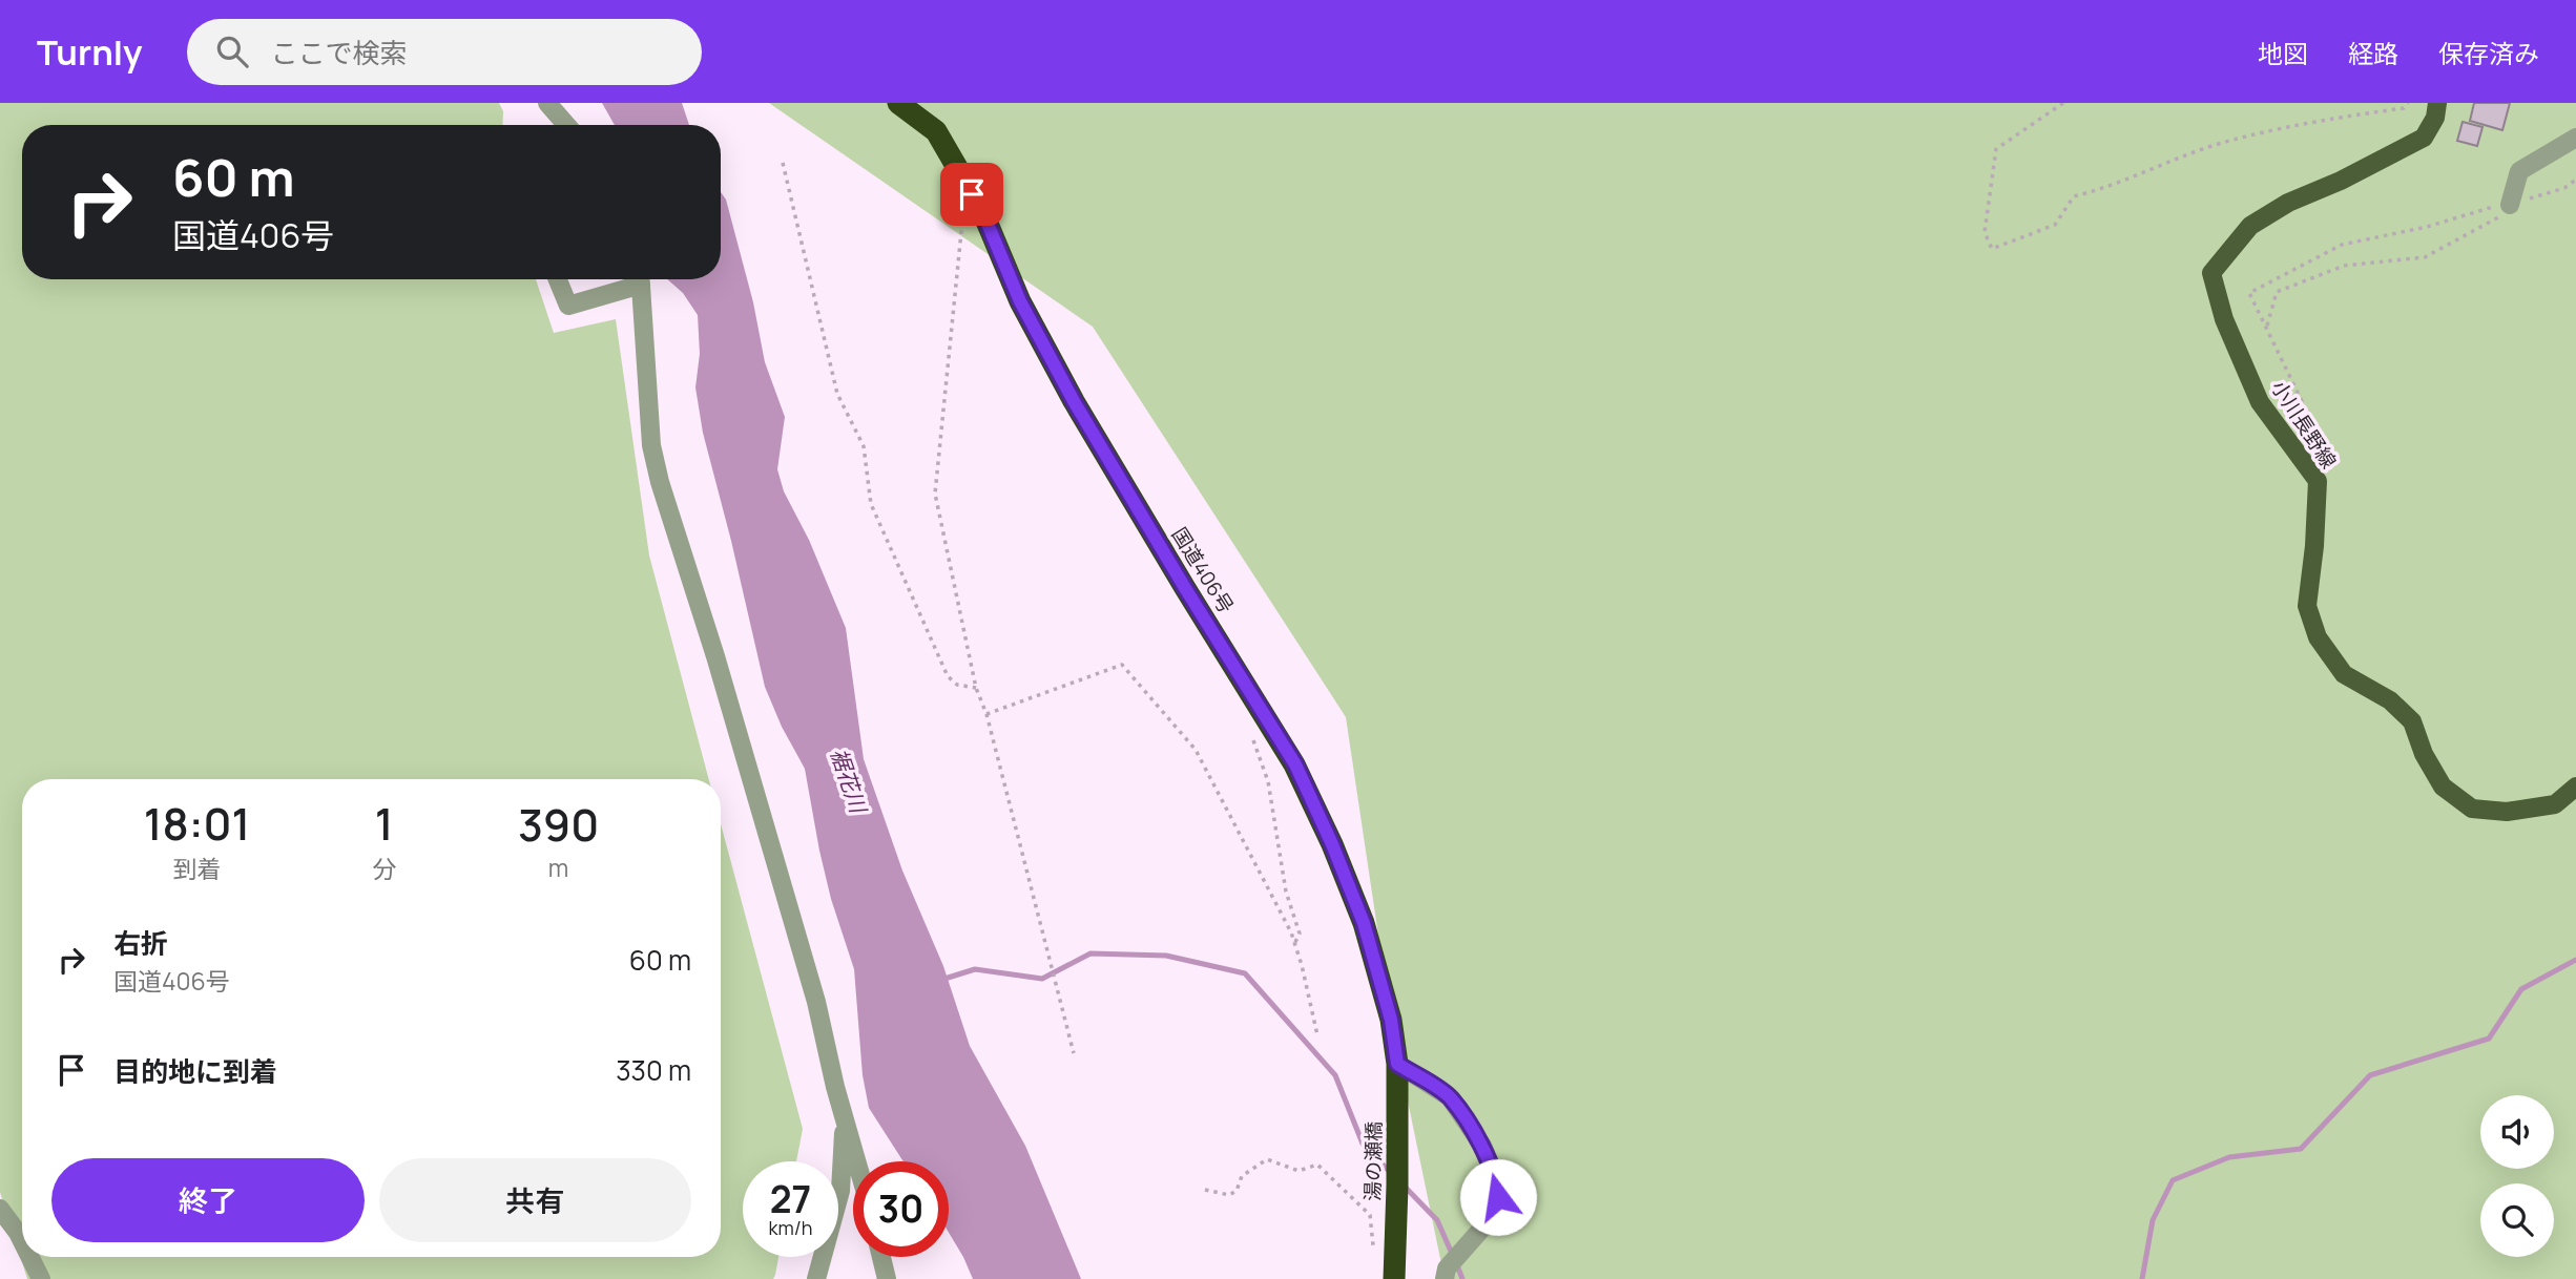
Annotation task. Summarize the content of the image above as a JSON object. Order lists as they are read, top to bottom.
{
  "streets": {
    "highway": ["国道406号", "湯の瀬橋"],
    "main road": ["小川長野線"]
  },
  "crossings": [
    ["国道406号", "湯の瀬橋"]
  ],
  "water": ["裾花川"],
  "page": {
    "header": "Turnly",
    "search": "ここで検索",
    "nav": ["地図", "経路", "保存済み"],
    "turn": ["60 m", "国道406号"],
    "eta": [
      "18:01",
      "到着",
      "1",
      "分",
      "390",
      "m"
    ],
    "list": [
      {
        "name": "右折",
        "note": "国道406号",
        "value": "60 m"
      },
      {
        "name": "目的地に到着",
        "value": "330 m"
      }
    ],
    "buttons": ["終了", "共有"],
    "speed": "27 km/h",
    "limit": "30"
  }
}
